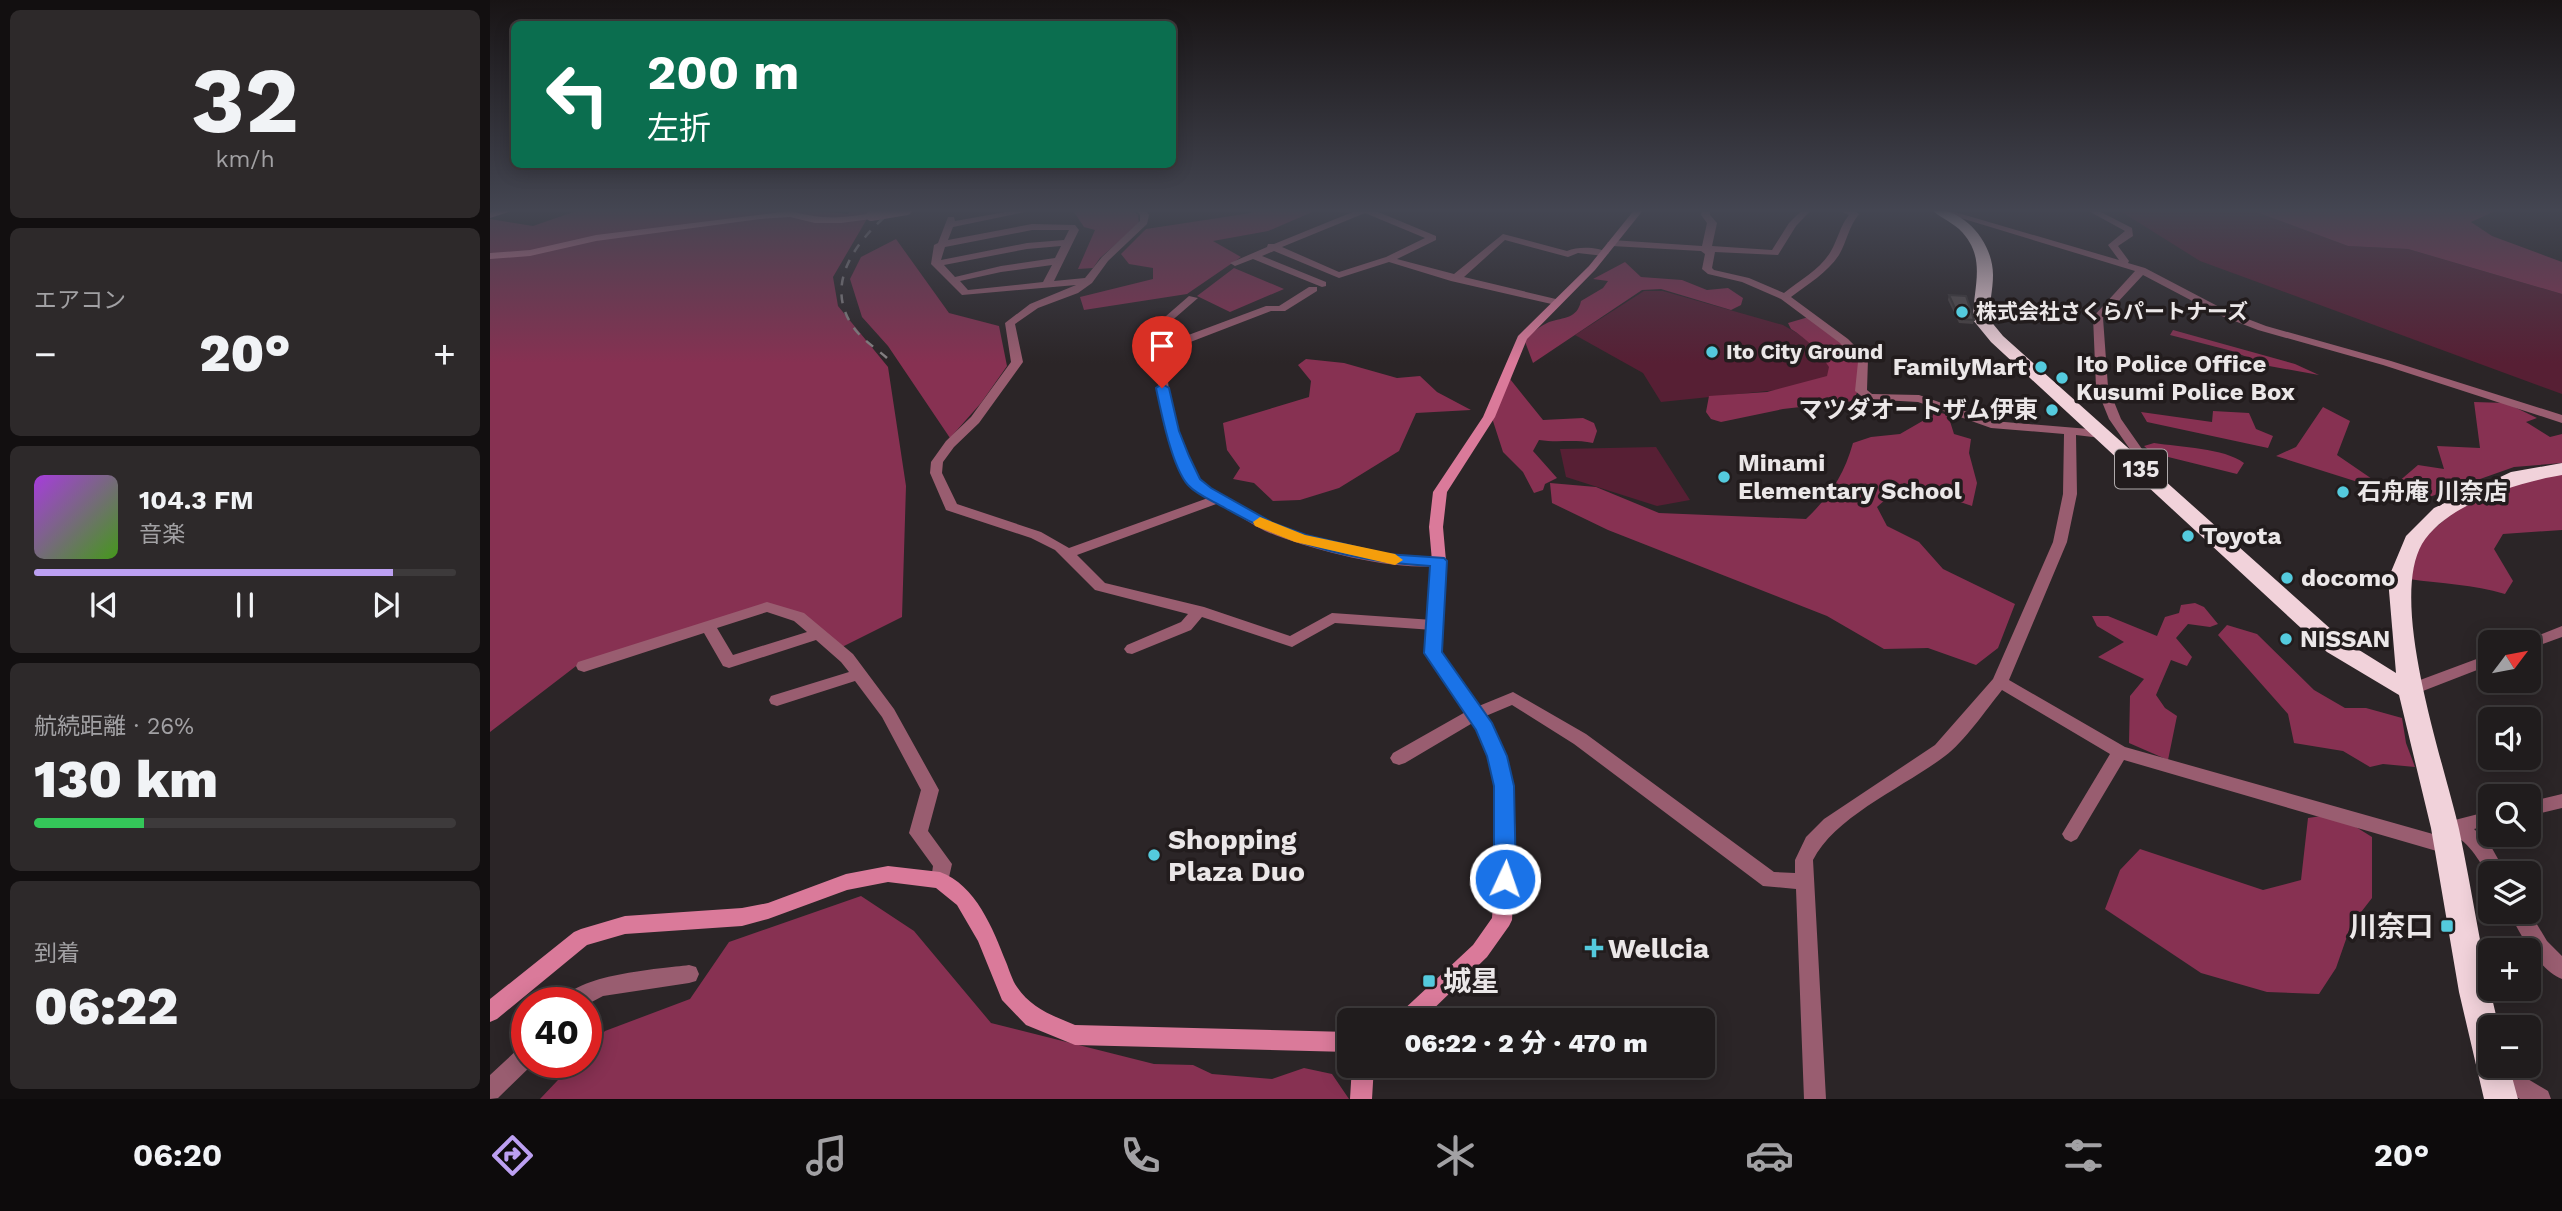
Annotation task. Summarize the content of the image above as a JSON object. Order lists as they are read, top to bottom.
{
  "streets": {
    "highway": ["135"]
  },
  "places": {
    "other": [
      "株式会社さくらパートナーズ",
      "Ito City Ground",
      "FamilyMart",
      "Ito Police Office Kusumi Police Box",
      "マツダオートザム伊東",
      "Minami Elementary School",
      "石舟庵 川奈店",
      "Toyota",
      "docomo",
      "NISSAN",
      "Shopping Plaza Duo"
    ],
    "transit": ["川奈口", "城星"],
    "health": ["Wellcia"]
  },
  "north": "top right",
  "page": {
    "tile": [
      ["32", "km/h"],
      "エアコン",
      ["航続距離 · 26%", "130 km"],
      ["到着", "06:22"]
    ],
    "turn": ["200 m", "左折"],
    "heat": ["−", "20°", "+"],
    "song": ["104.3 FM", "音楽"],
    "map_buttons": ["+", "−"],
    "limit": "40",
    "trip": "06:22 · 2 分 · 470 m",
    "tabs": ["06:20", "20°"]
  }
}
